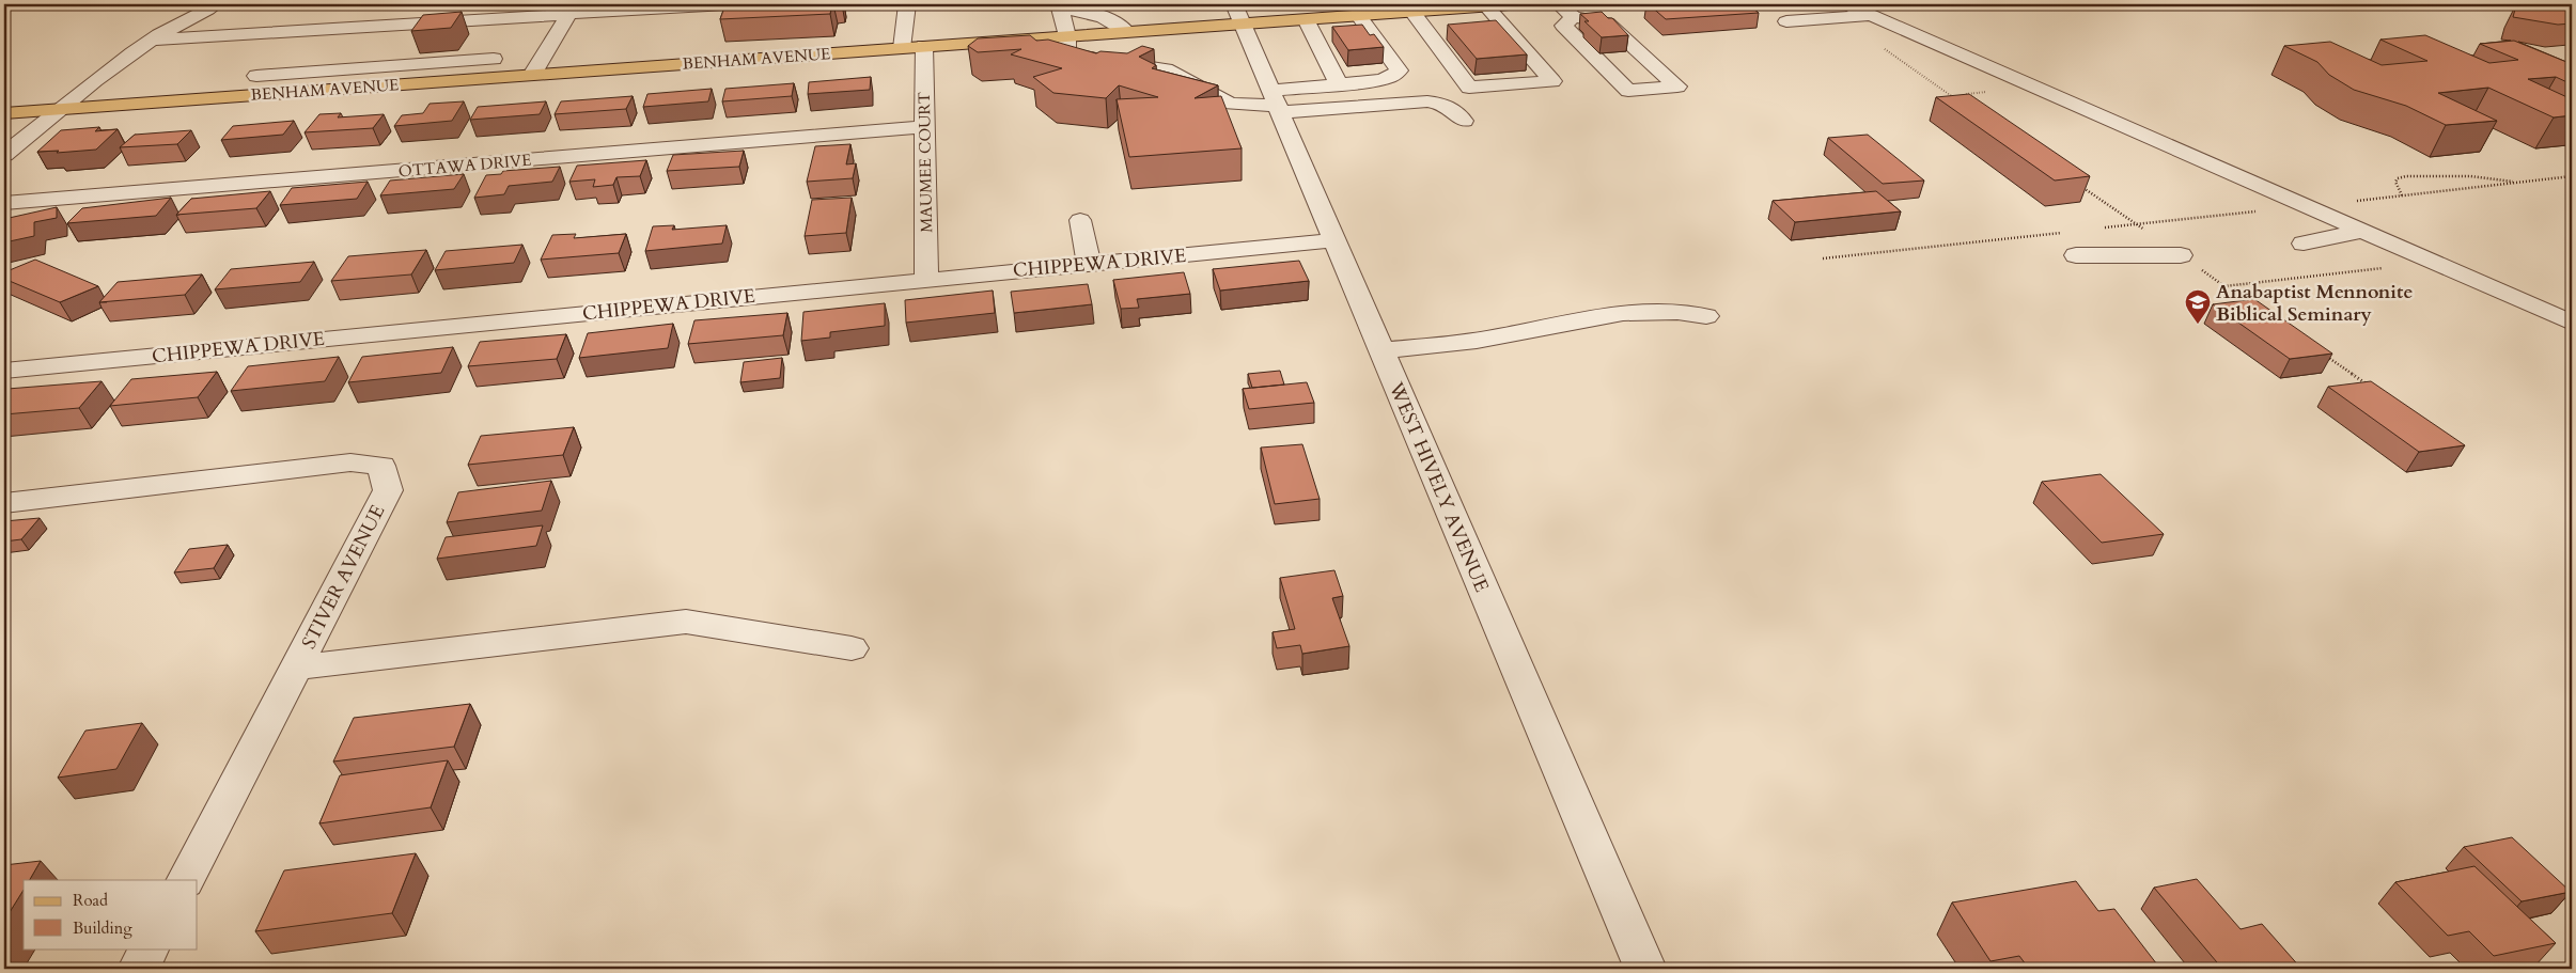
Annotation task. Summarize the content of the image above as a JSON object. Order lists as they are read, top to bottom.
{
  "streets": {
    "main road": ["BENHAM AVENUE"],
    "street": [
      "MAUMEE COURT",
      "OTTAWA DRIVE",
      "CHIPPEWA DRIVE",
      "WEST HIVELY AVENUE",
      "STIVER AVENUE"
    ]
  },
  "crossings": [
    ["BENHAM AVENUE", "MAUMEE COURT"],
    ["BENHAM AVENUE", "WEST HIVELY AVENUE"],
    ["MAUMEE COURT", "OTTAWA DRIVE"],
    ["MAUMEE COURT", "CHIPPEWA DRIVE"],
    ["CHIPPEWA DRIVE", "WEST HIVELY AVENUE"]
  ],
  "places": {
    "school or university": ["Anabaptist Mennonite Biblical Seminary"]
  },
  "legend": ["Road", "Building"]
}
